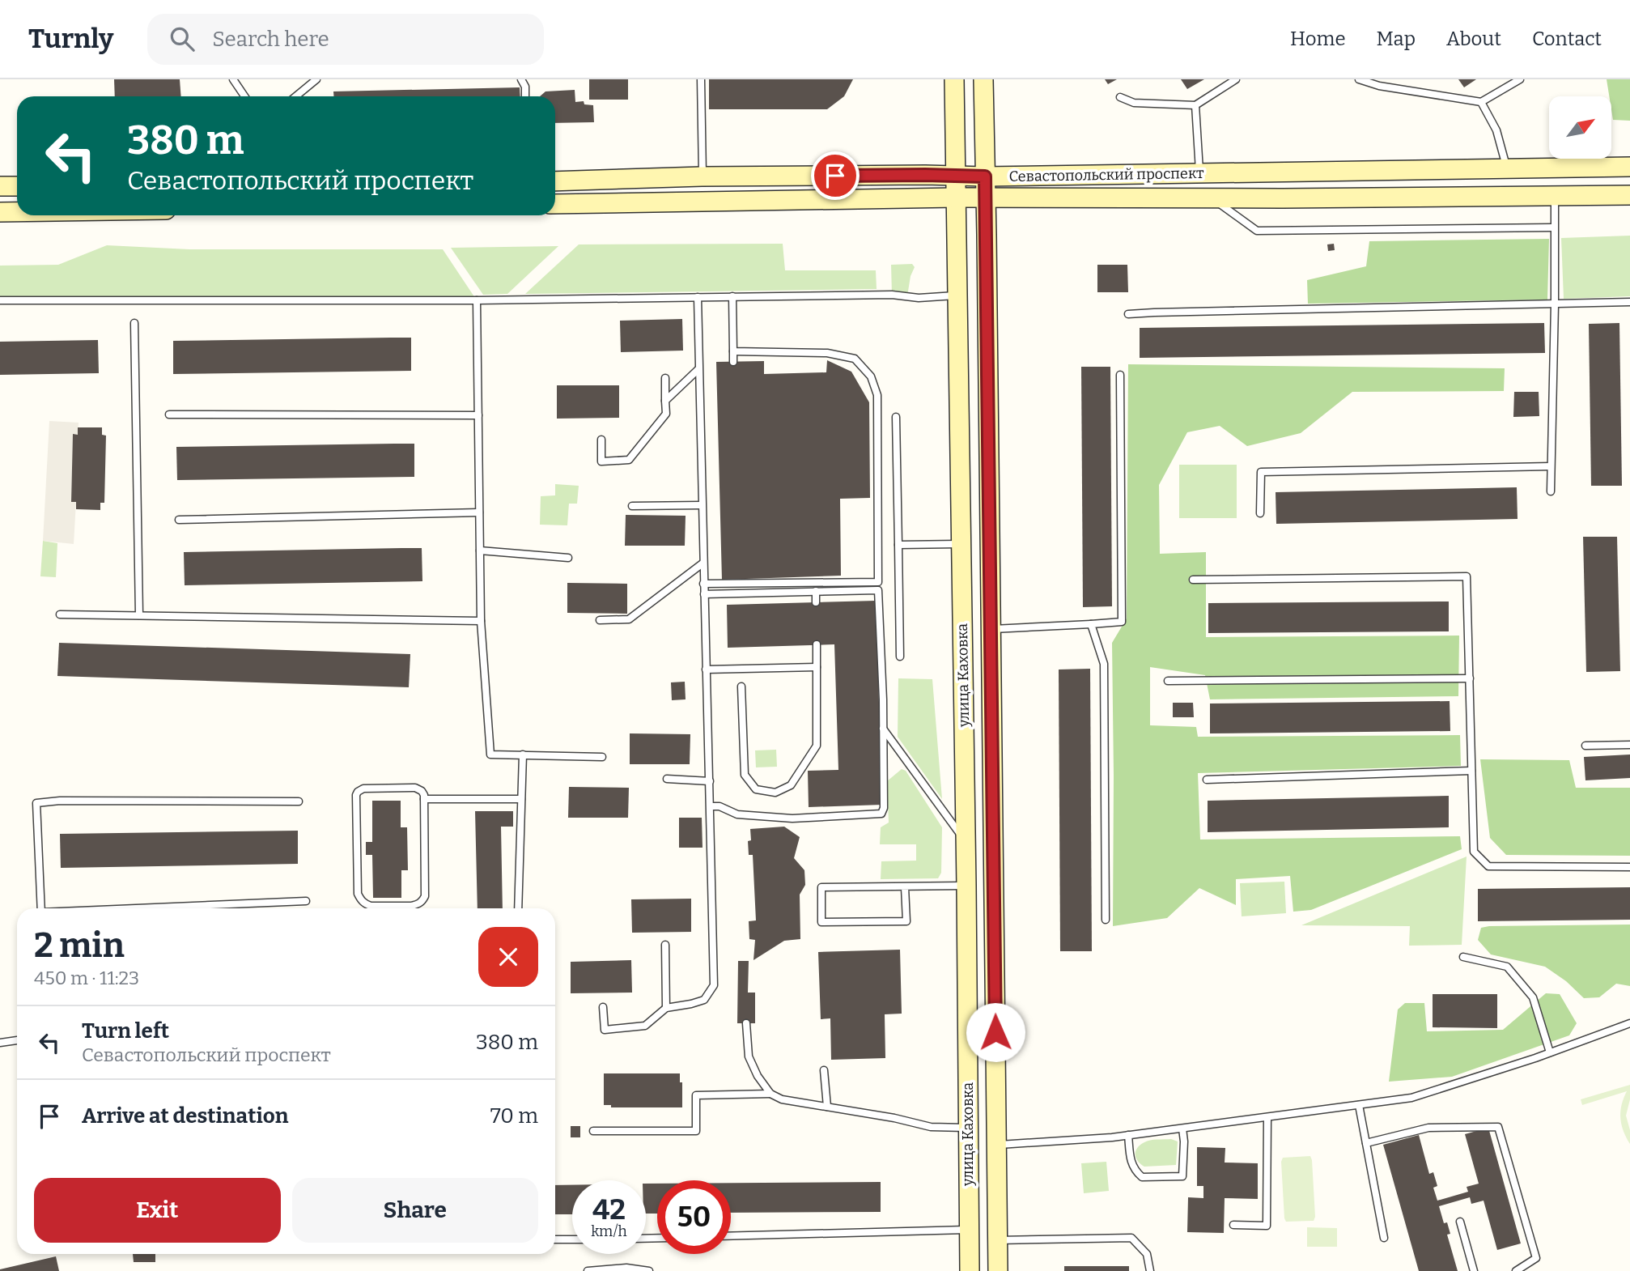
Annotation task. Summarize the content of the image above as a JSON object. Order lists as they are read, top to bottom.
{
  "streets": {
    "main road": ["Севастопольский проспект", "улица Каховка"]
  },
  "crossings": [
    ["Севастопольский проспект", "улица Каховка"]
  ],
  "north": "top right",
  "page": {
    "header": "Turnly",
    "search": "Search here",
    "nav": [
      "Home",
      "Map",
      "About",
      "Contact"
    ],
    "turn": ["380 m", "Севастопольский проспект"],
    "heading": ["2 min", "450 m · 11:23"],
    "list": [
      {
        "name": "Turn left",
        "note": "Севастопольский проспект",
        "value": "380 m"
      },
      {
        "name": "Arrive at destination",
        "value": "70 m"
      }
    ],
    "buttons": ["Exit", "Share"],
    "speed": "42 km/h",
    "limit": "50"
  }
}
